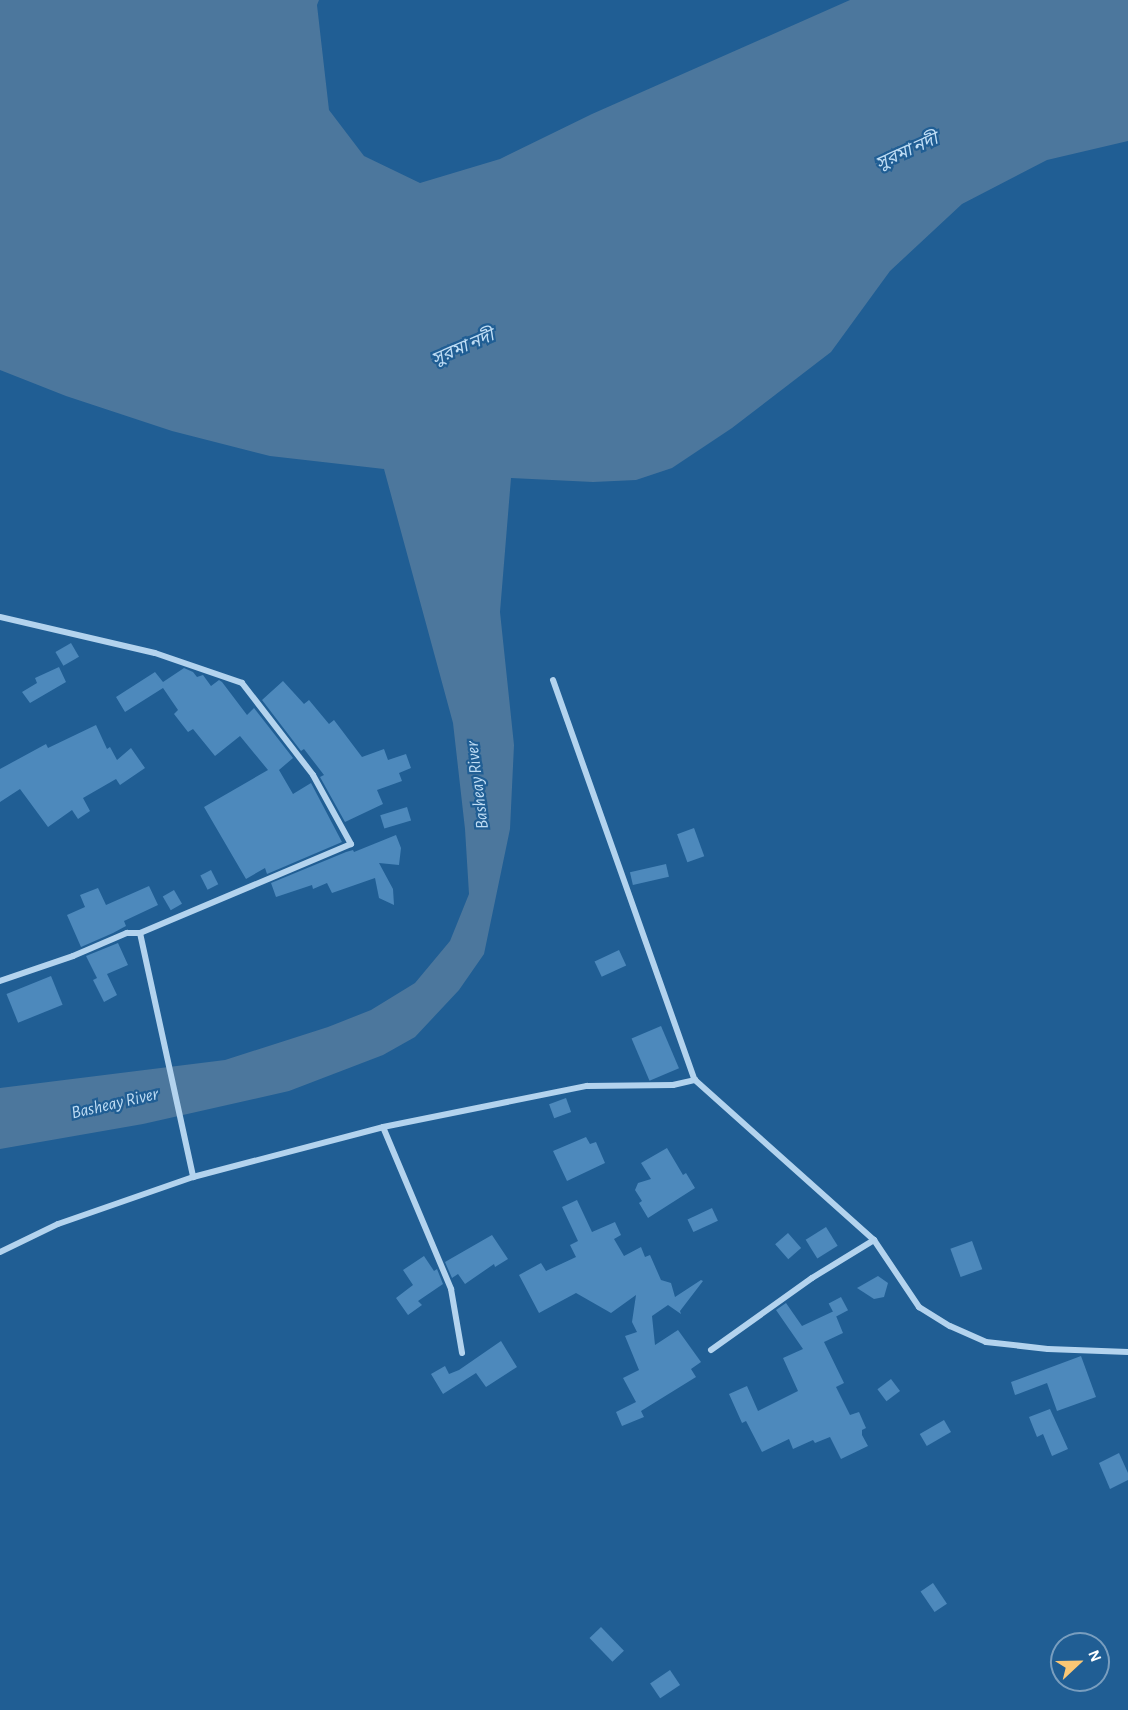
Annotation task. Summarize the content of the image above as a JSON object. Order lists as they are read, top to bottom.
{
  "water": ["সুরমা নদী", "Basheay River"],
  "north": "right"
}
